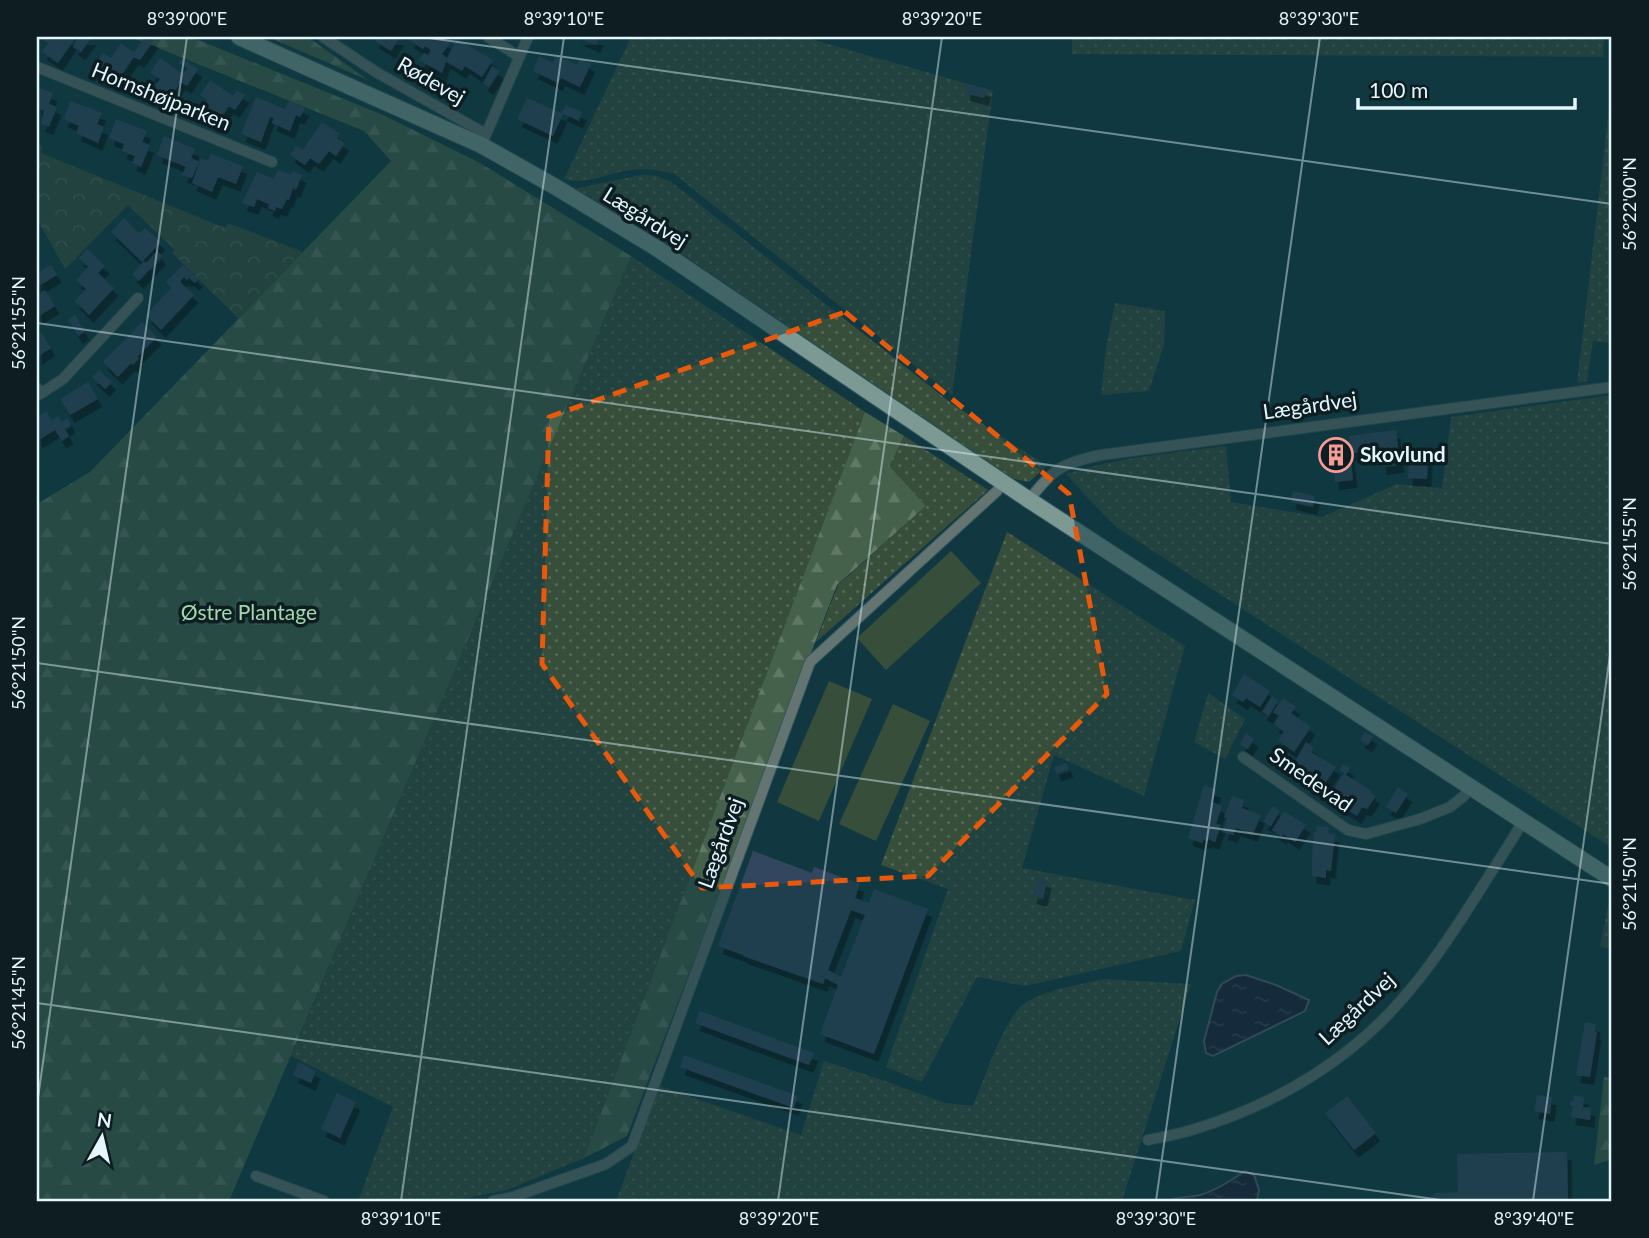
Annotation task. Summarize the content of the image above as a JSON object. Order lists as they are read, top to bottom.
{
  "streets": {
    "street": [
      "Rødevej",
      "Hornshøjparken",
      "Lægårdvej",
      "Smedevad"
    ]
  },
  "crossings": [
    ["Rødevej", "Lægårdvej"],
    ["Lægårdvej", "Smedevad"]
  ],
  "parks": ["Østre Plantage"],
  "places": {
    "building": ["Skovlund"]
  },
  "scale_bar": "100 m",
  "north": "top",
  "coordinates": [
    "8°39'00\"E",
    "8°39'10\"E",
    "8°39'20\"E",
    "8°39'30\"E",
    "56°22'00\"N",
    "56°21'55\"N",
    "56°21'50\"N",
    "56°21'45\"N",
    "8°39'40\"E"
  ]
}
